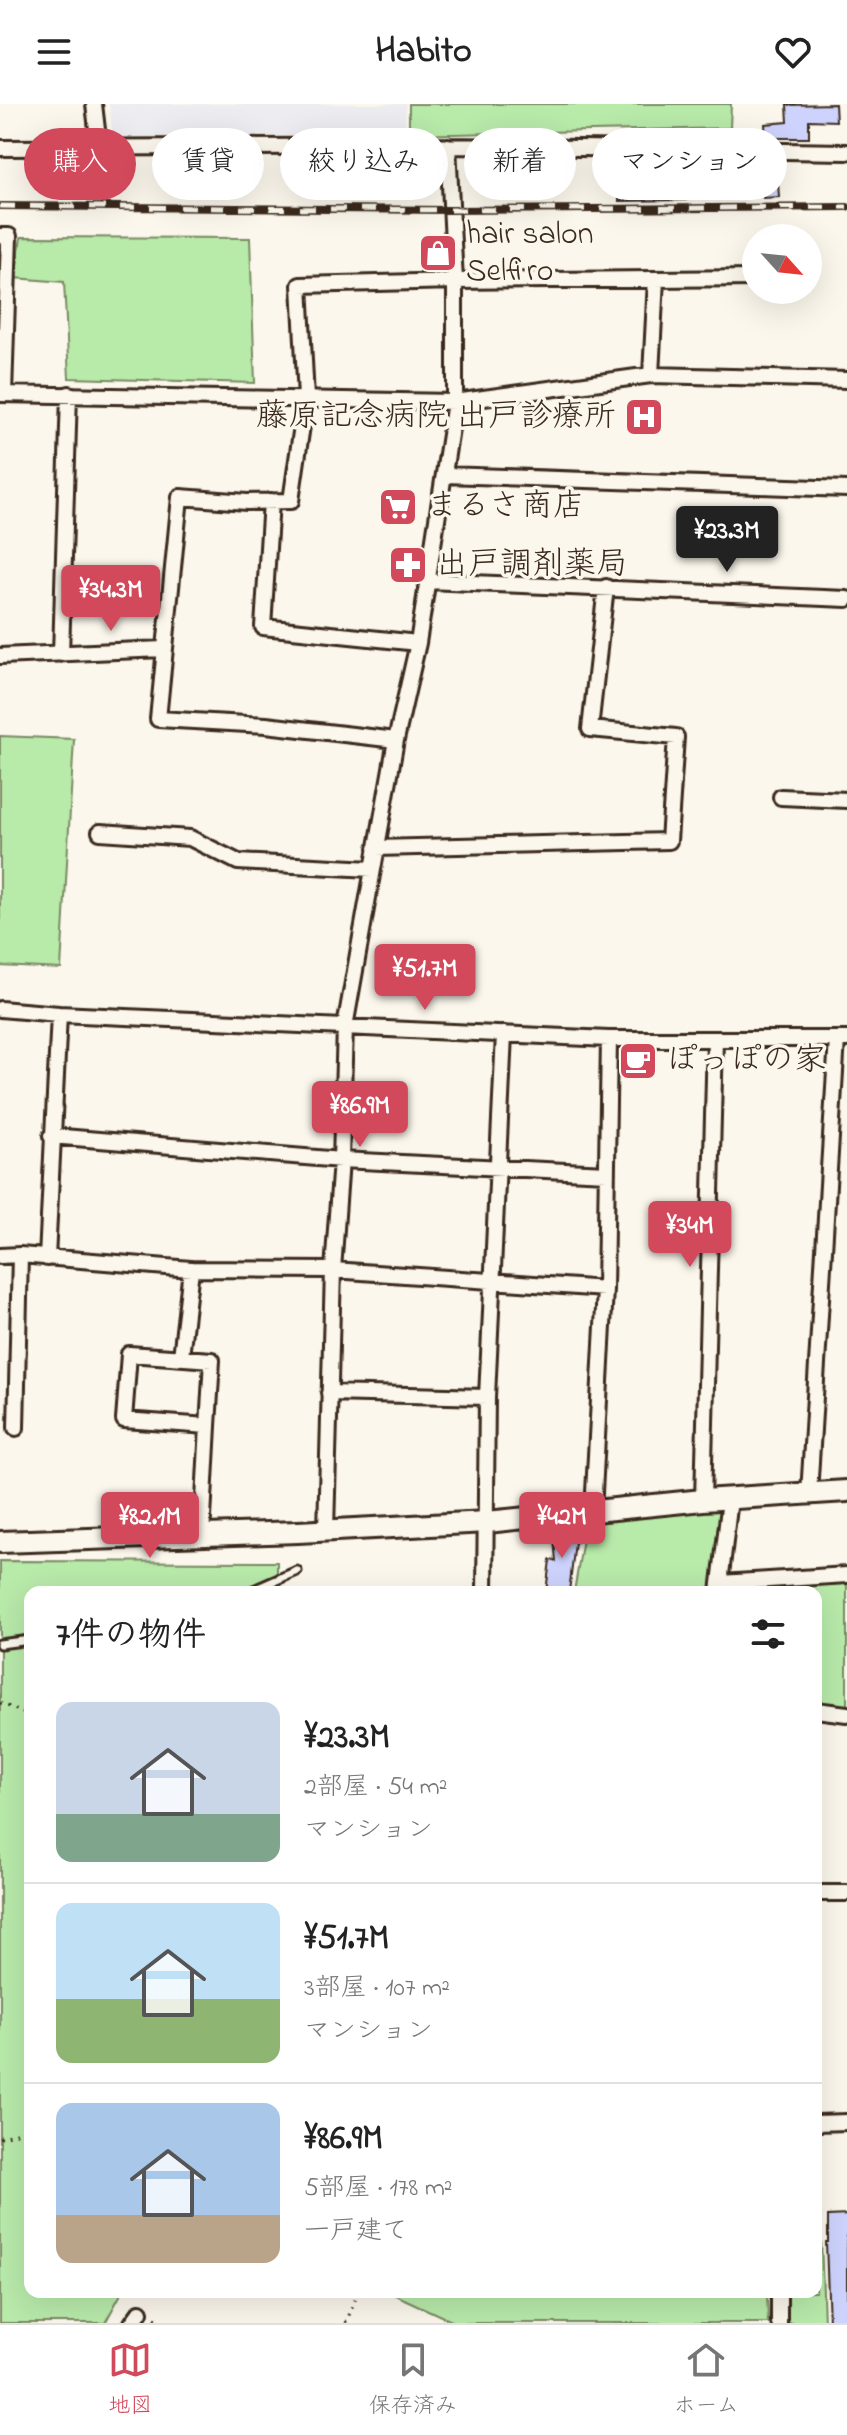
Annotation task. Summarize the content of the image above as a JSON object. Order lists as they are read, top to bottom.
{
  "places": {
    "shop": ["hair salon Selfiro"],
    "hospital": ["藤原記念病院 出戸診療所"],
    "supermarket": ["まるさ商店"],
    "pharmacy": ["出戸調剤薬局"],
    "cafe": ["ぽっぽの家"]
  },
  "north": "bottom right",
  "page": {
    "header": "Habito",
    "chip": [
      "購入",
      "賃貸",
      "絞り込み",
      "新着",
      "マンション"
    ],
    "price": [
      "¥23.3M",
      "¥34.3M",
      "¥51.7M",
      "¥86.9M",
      "¥34M",
      "¥82.1M",
      "¥42M"
    ],
    "heading": "7件の物件",
    "list": [
      {
        "name": "¥23.3M",
        "note": "2部屋 · 54 m² · マンション"
      },
      {
        "name": "¥51.7M",
        "note": "3部屋 · 107 m² · マンション"
      },
      {
        "name": "¥86.9M",
        "note": "5部屋 · 178 m² · 一戸建て"
      }
    ],
    "tabs": ["地図", "保存済み", "ホーム"]
  }
}
